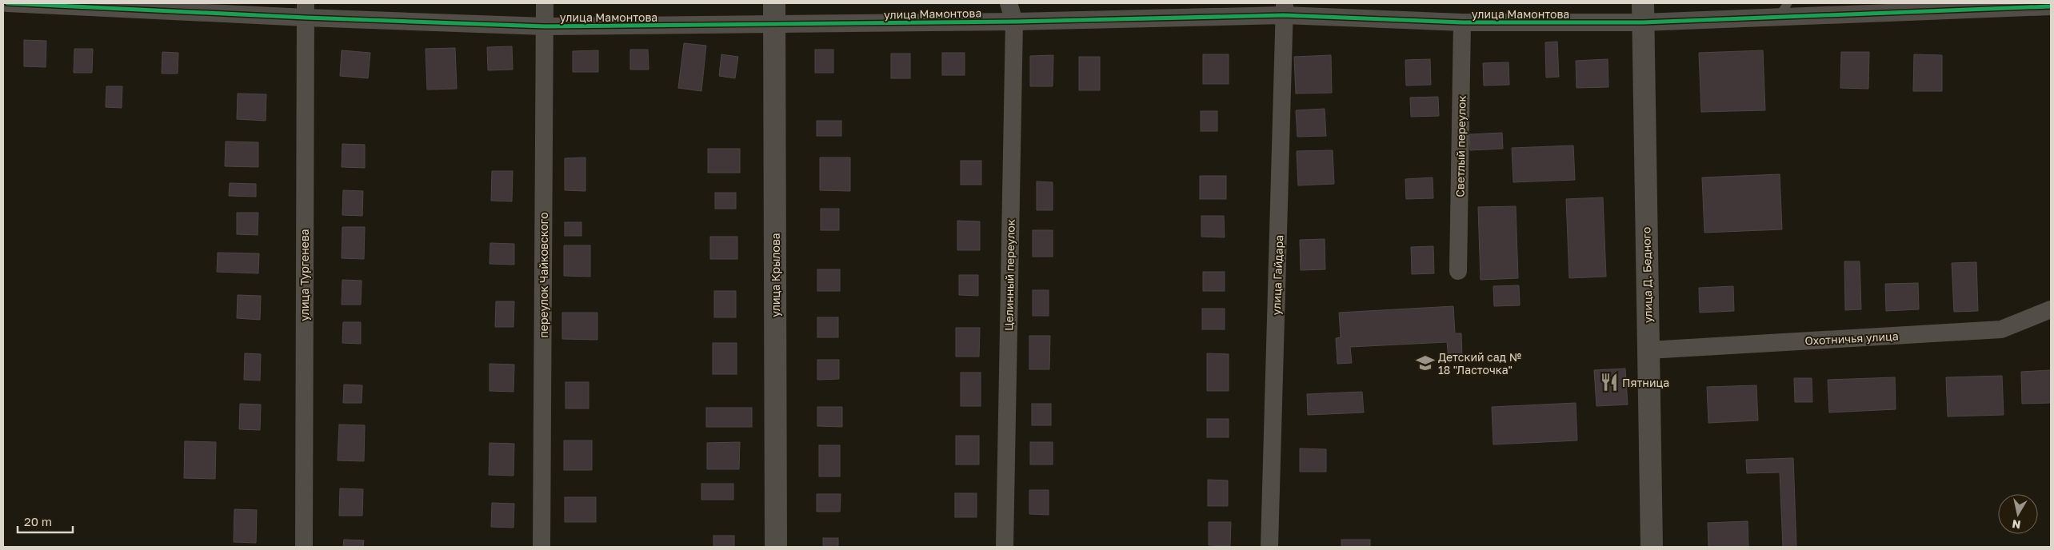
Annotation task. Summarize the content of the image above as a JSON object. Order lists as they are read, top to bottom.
{
  "streets": {
    "street": [
      "улица Мамонтова",
      "Светлый переулок",
      "улица Тургенева",
      "переулок Чайковского",
      "улица Крылова",
      "Целинный переулок",
      "улица Гайдара",
      "улица Д. Бедного",
      "Охотничья улица"
    ]
  },
  "crossings": [
    ["улица Мамонтова", "Светлый переулок"],
    ["улица Мамонтова", "улица Тургенева"],
    ["улица Мамонтова", "переулок Чайковского"],
    ["улица Мамонтова", "улица Крылова"],
    ["улица Мамонтова", "Целинный переулок"],
    ["улица Мамонтова", "улица Гайдара"],
    ["улица Мамонтова", "улица Д. Бедного"],
    ["улица Д. Бедного", "Охотничья улица"]
  ],
  "places": {
    "school or university": ["Детский сад № 18 \"Ласточка\""],
    "restaurant": ["Пятница"]
  },
  "scale_bar": "20 m",
  "north": "bottom"
}
